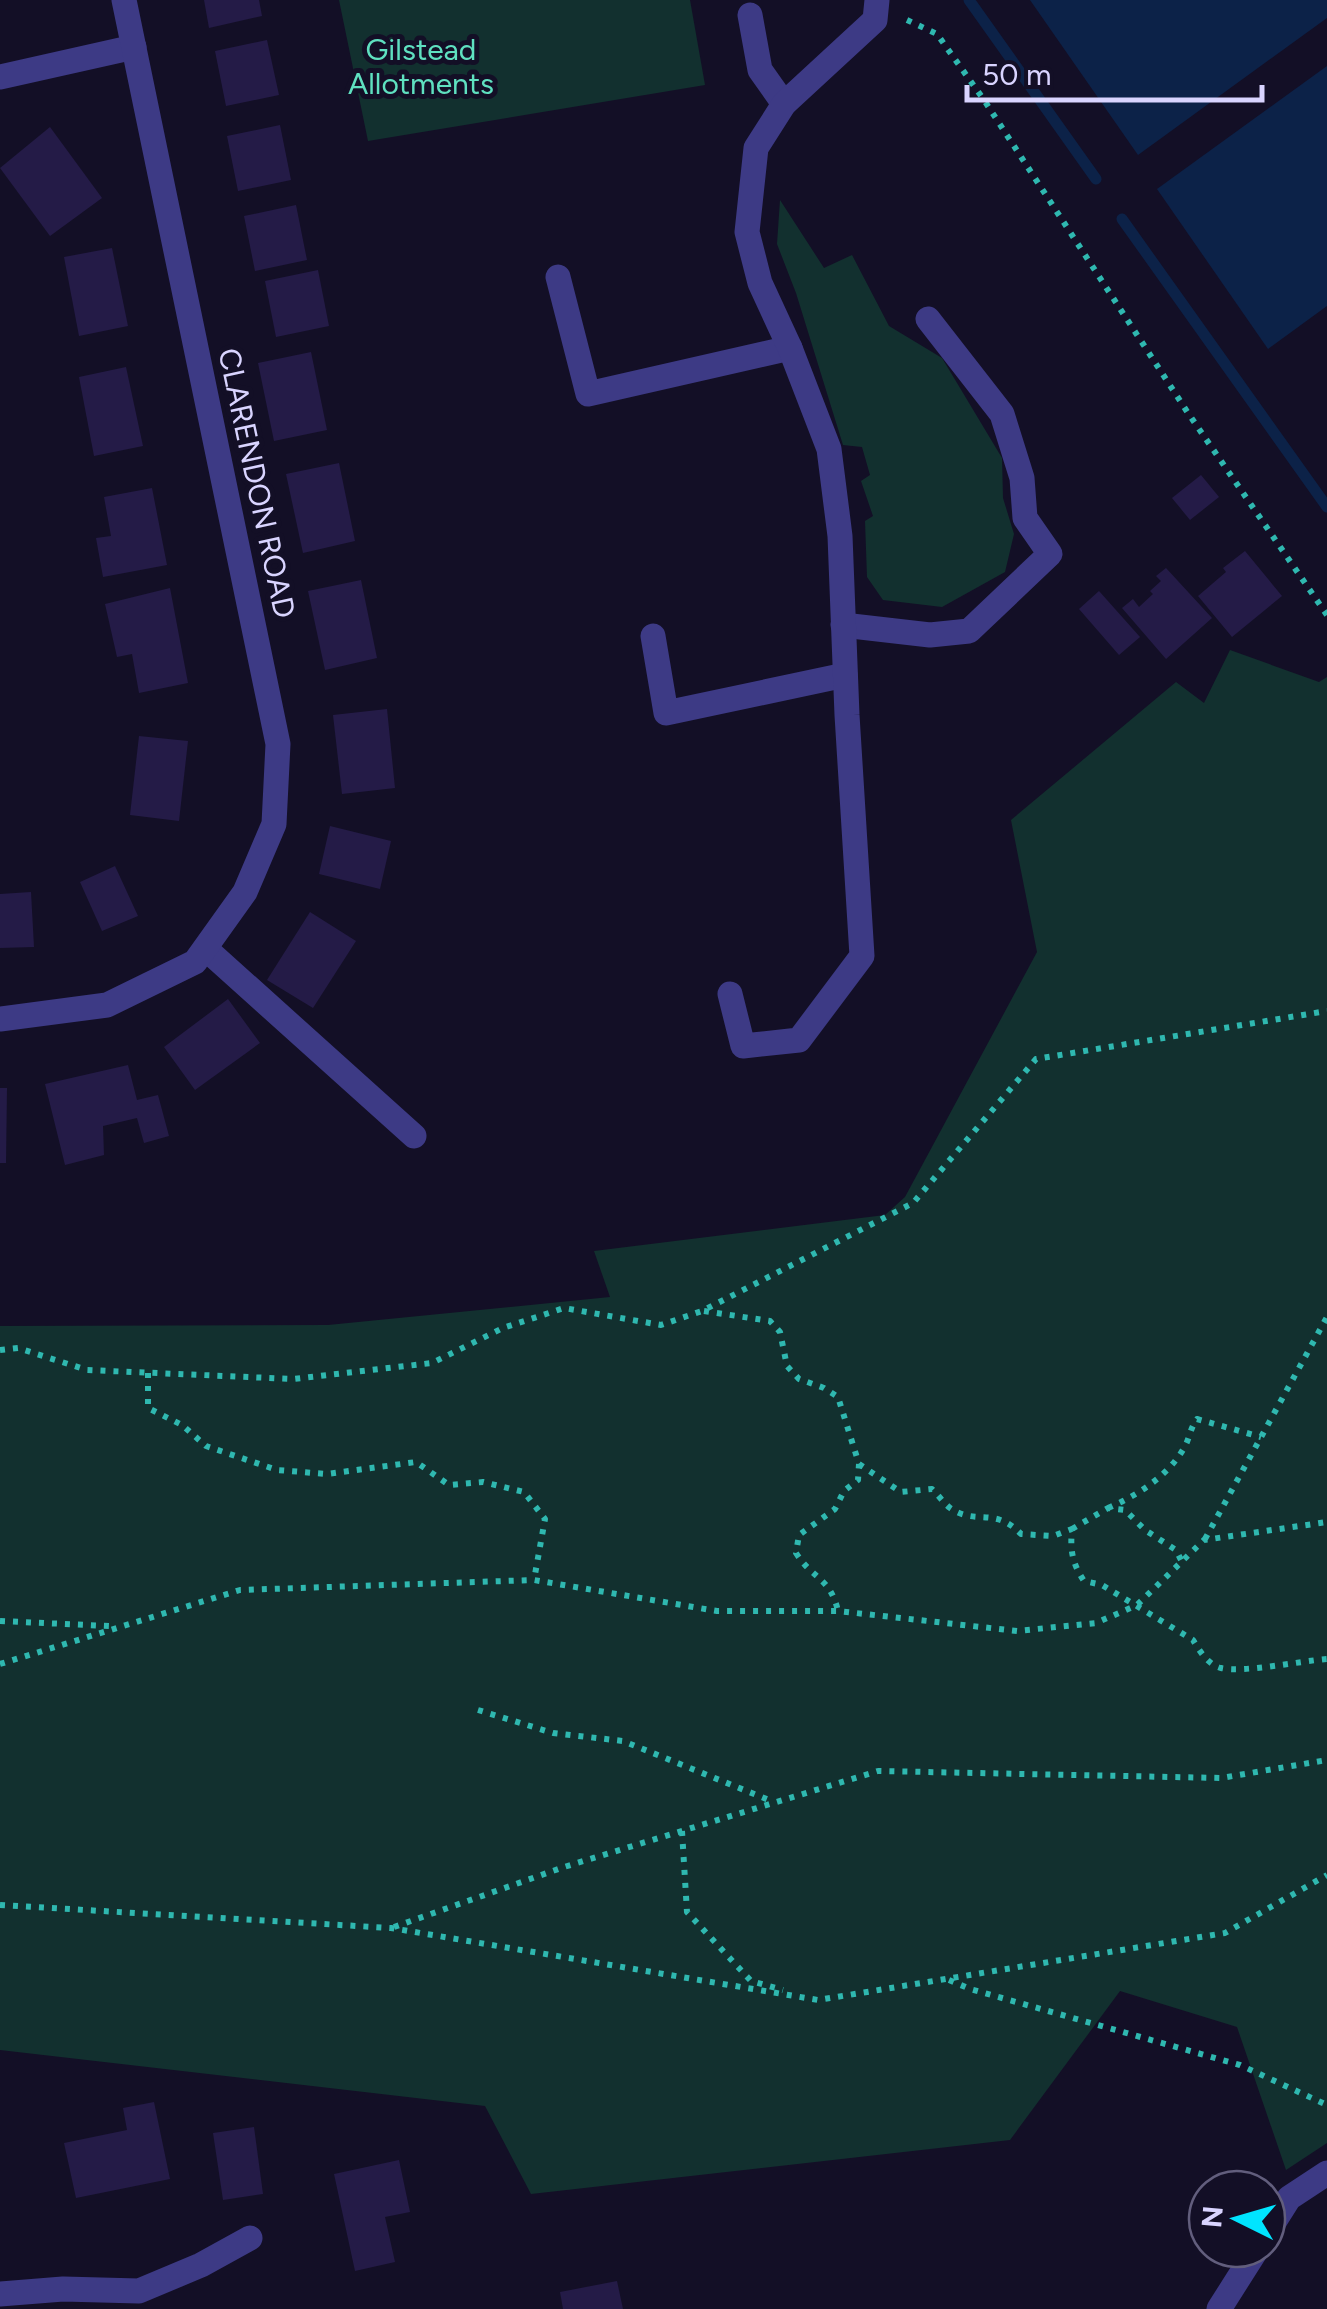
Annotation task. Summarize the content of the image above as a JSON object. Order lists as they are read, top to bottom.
{
  "streets": {
    "street": ["CLARENDON ROAD"]
  },
  "parks": ["Gilstead Allotments"],
  "scale_bar": "50 m",
  "north": "left"
}
